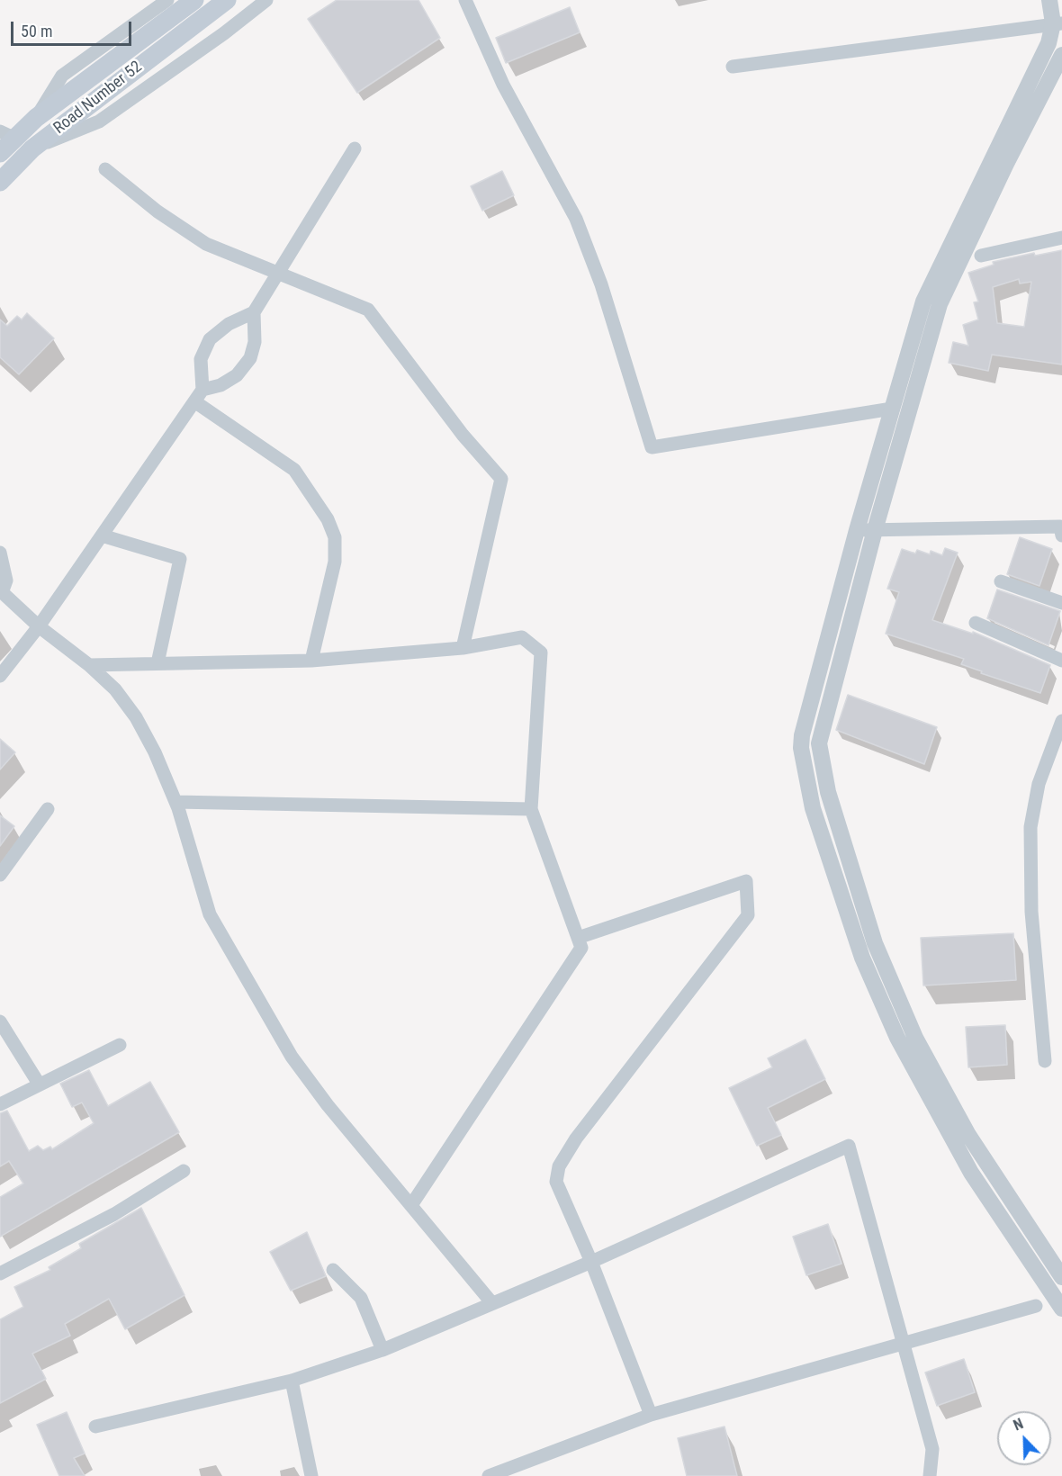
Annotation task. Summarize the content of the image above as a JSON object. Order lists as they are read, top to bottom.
{
  "streets": {
    "main road": ["Road Number 52"]
  },
  "scale_bar": "50 m",
  "north": "top left"
}
